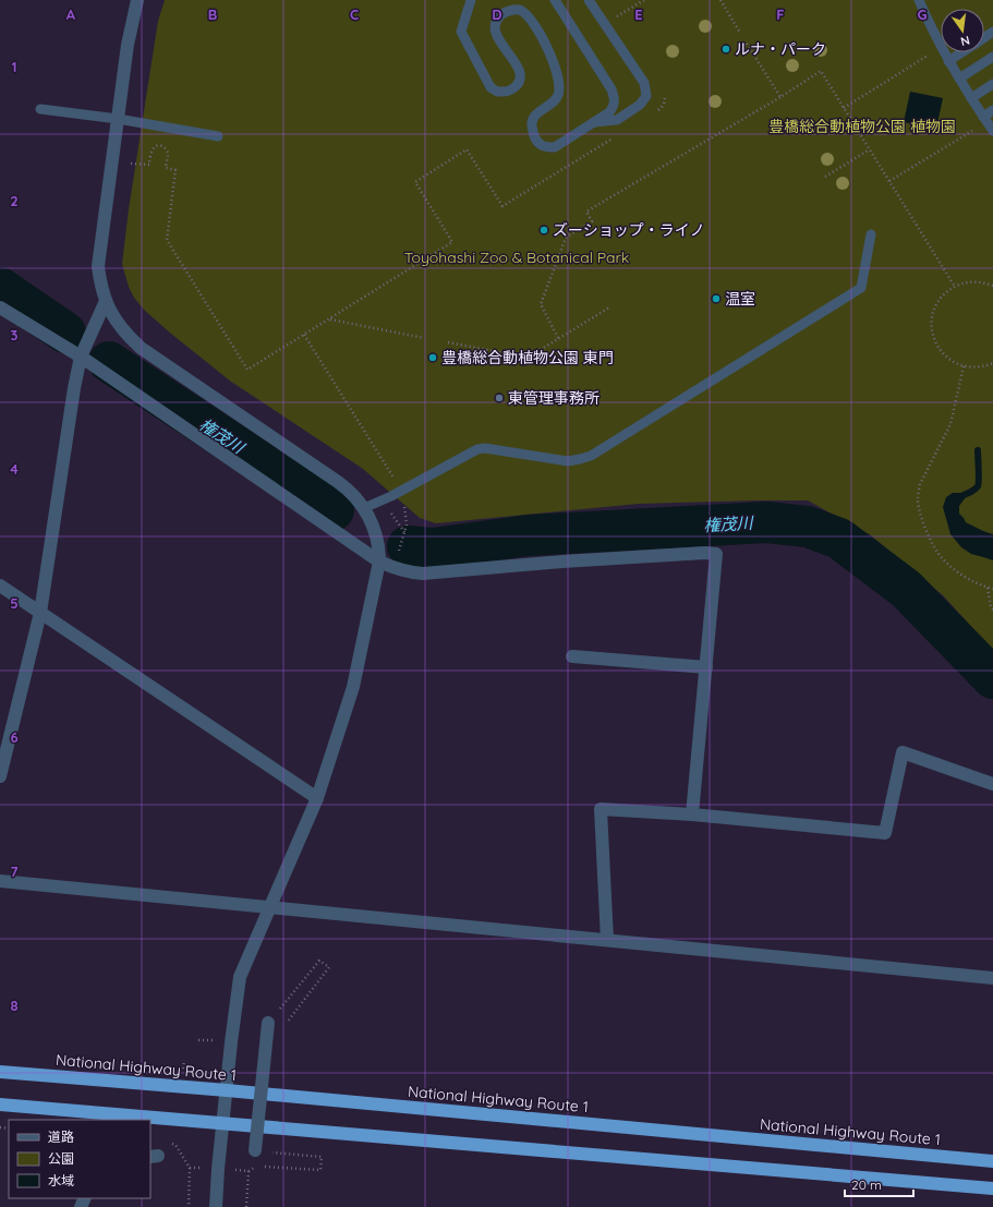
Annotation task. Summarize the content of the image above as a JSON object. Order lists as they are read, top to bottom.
{
  "streets": {
    "highway": ["National Highway Route 1"]
  },
  "water": ["権茂川"],
  "parks": ["豊橋総合動植物公園 植物園", "Toyohashi Zoo & Botanical Park"],
  "places": [
    "ルナ・パーク",
    "ズーショップ・ライノ",
    "温室",
    "豊橋総合動植物公園 東門",
    "東管理事務所"
  ],
  "legend": ["道路", "公園", "水域"],
  "scale_bar": "20 m",
  "north": "bottom",
  "grid": {
    "columns": [
      "A",
      "B",
      "C",
      "D",
      "E",
      "F",
      "G"
    ],
    "rows": [
      "1",
      "2",
      "3",
      "4",
      "5",
      "6",
      "7",
      "8"
    ]
  }
}
